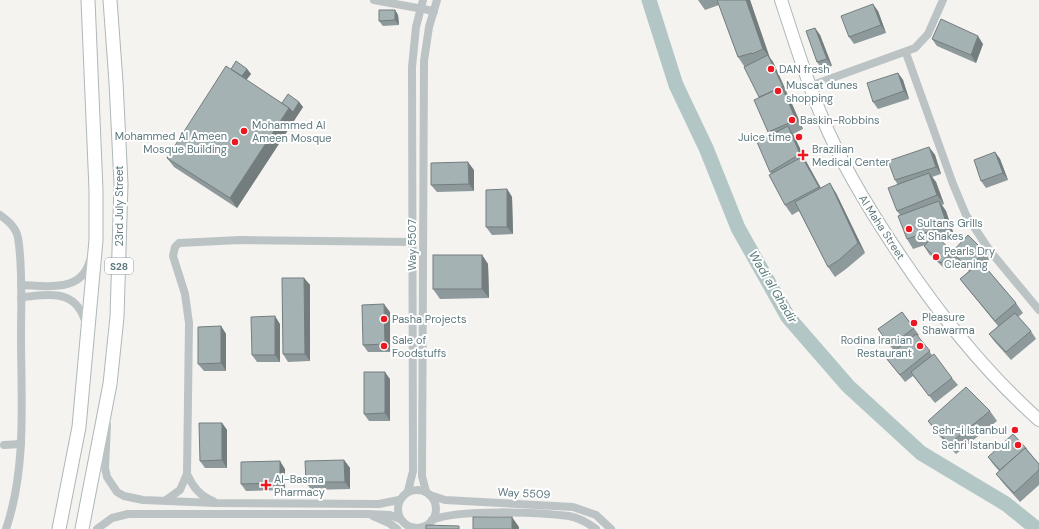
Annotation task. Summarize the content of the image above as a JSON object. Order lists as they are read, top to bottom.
{
  "streets": {
    "main road": ["23rd July Street", "S28"],
    "street": ["Al Maha Street", "Way 5507", "Way 5509"]
  },
  "crossings": [
    ["Way 5507", "Way 5509"]
  ],
  "water": ["Wadi al Ghadir"],
  "places": {
    "other": [
      "DAN fresh",
      "Muscat dunes shopping",
      "Baskin-Robbins",
      "Mohammed Al Ameen Mosque",
      "Juice time",
      "Mohammed Al Ameen Mosque Building",
      "Sultans Grills & Shakes",
      "Pearls Dry Cleaning",
      "Pasha Projects",
      "Pleasure Shawarma",
      "Sale of Foodstuffs",
      "Rodina Iranian Restaurant",
      "Sehr-i Istanbul",
      "Sehri Istanbul"
    ],
    "health": ["Brazilian Medical Center", "Al-Basma Pharmacy"]
  }
}
